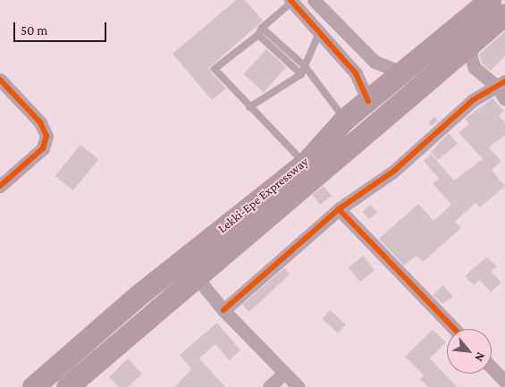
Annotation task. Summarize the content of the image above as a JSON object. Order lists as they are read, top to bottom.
{
  "streets": {
    "highway": ["Lekki-Epe Expressway"]
  },
  "scale_bar": "50 m",
  "north": "bottom right"
}
